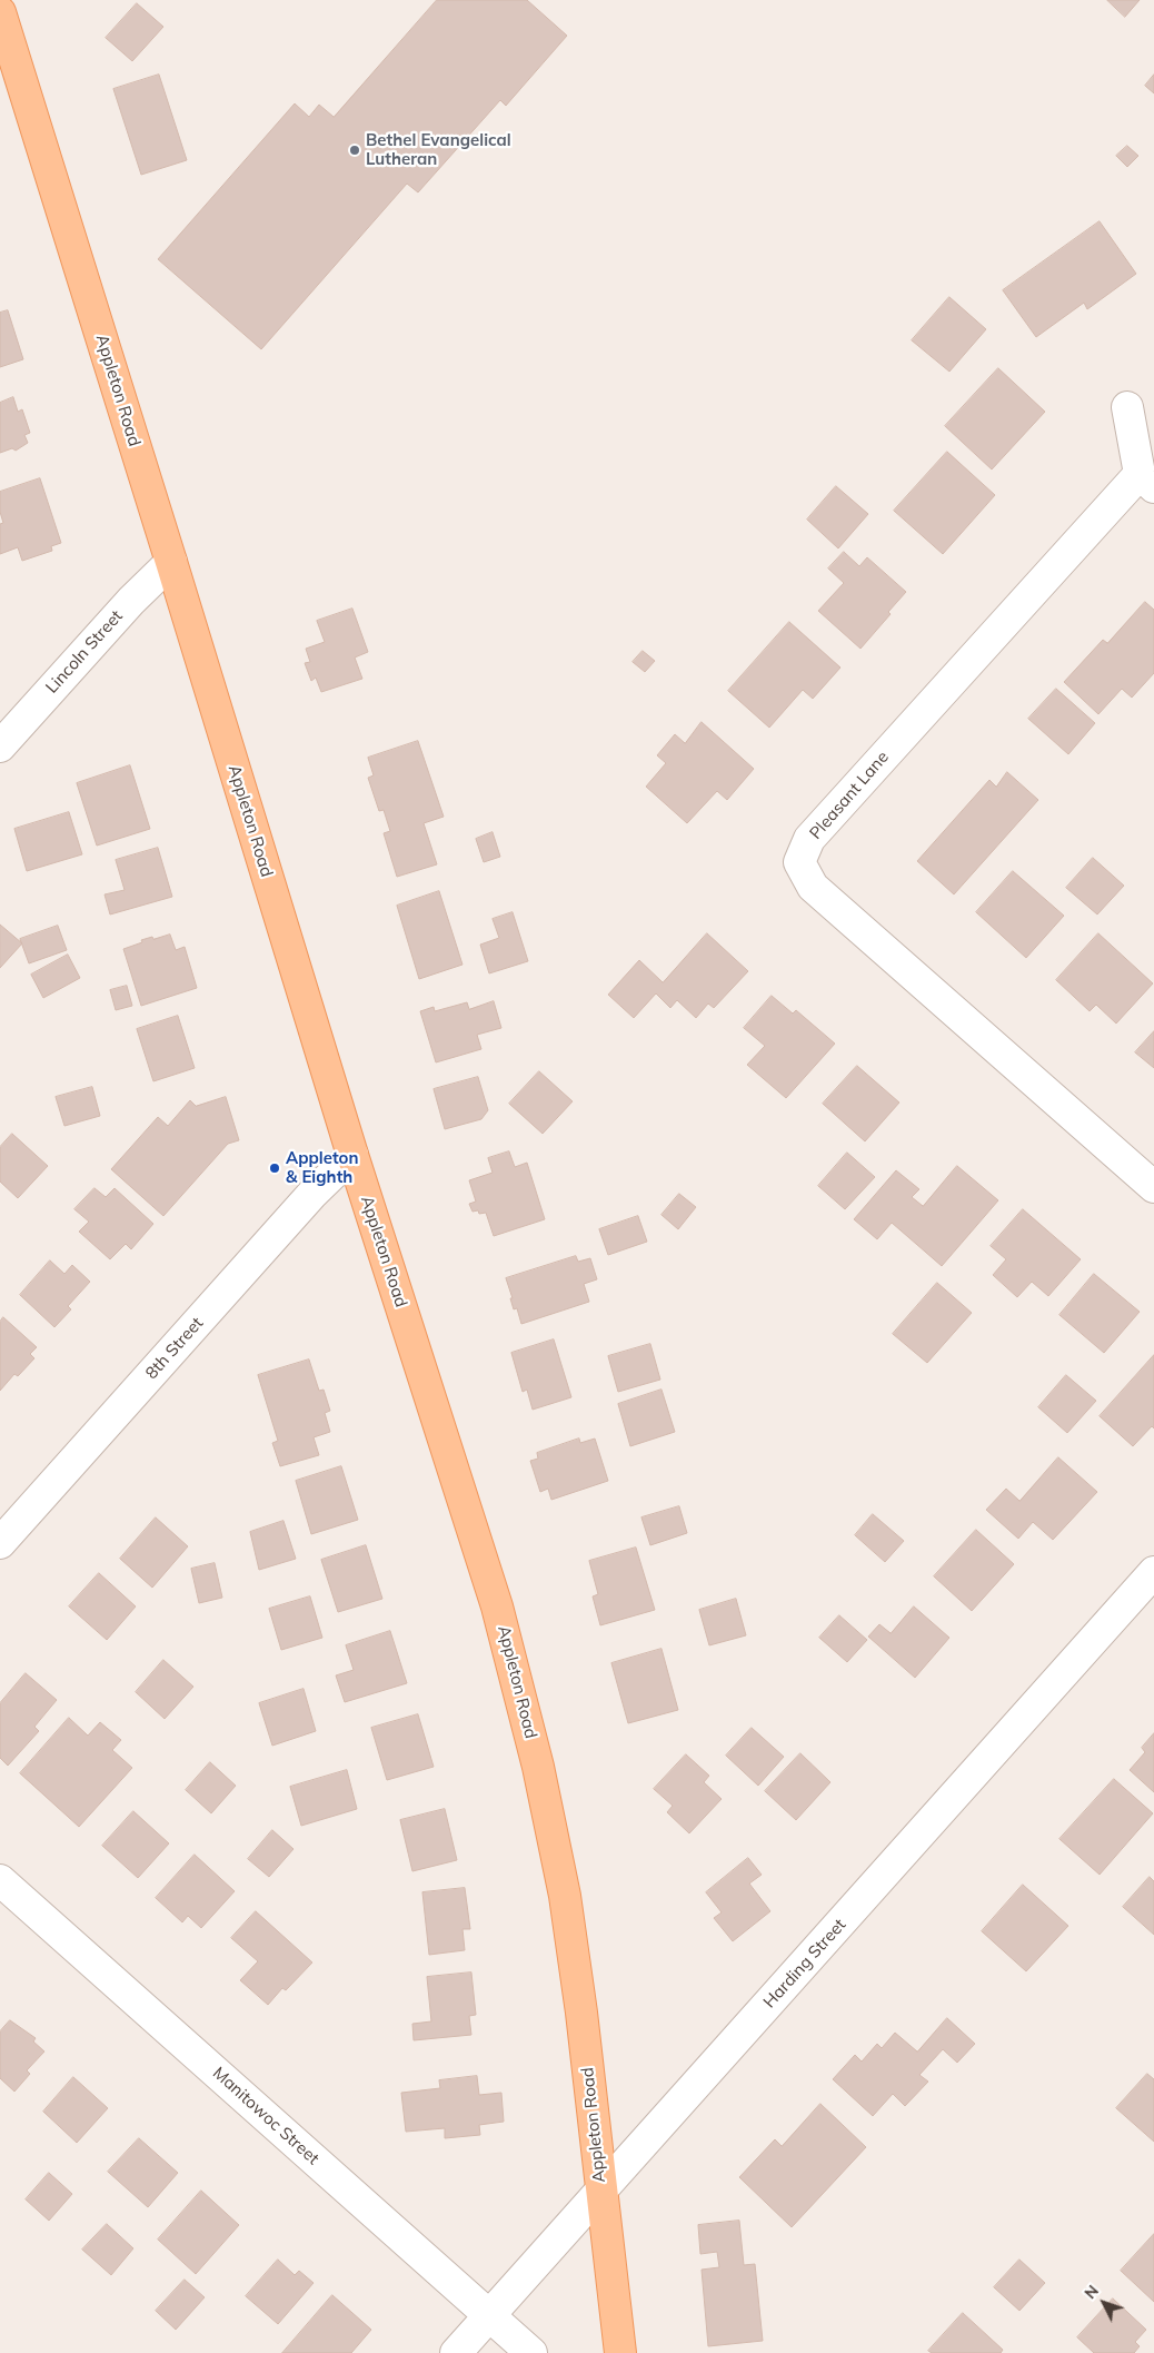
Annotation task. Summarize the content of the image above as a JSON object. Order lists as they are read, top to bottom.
{
  "streets": {
    "main road": ["Appleton Road"],
    "street": [
      "Lincoln Street",
      "Pleasant Lane",
      "8th Street",
      "Harding Street",
      "Manitowoc Street"
    ]
  },
  "crossings": [
    ["Appleton Road", "Lincoln Street"],
    ["Appleton Road", "8th Street"],
    ["Appleton Road", "Harding Street"],
    ["Harding Street", "Manitowoc Street"]
  ],
  "places": ["Bethel Evangelical Lutheran", "Appleton & Eighth"],
  "north": "top left"
}
